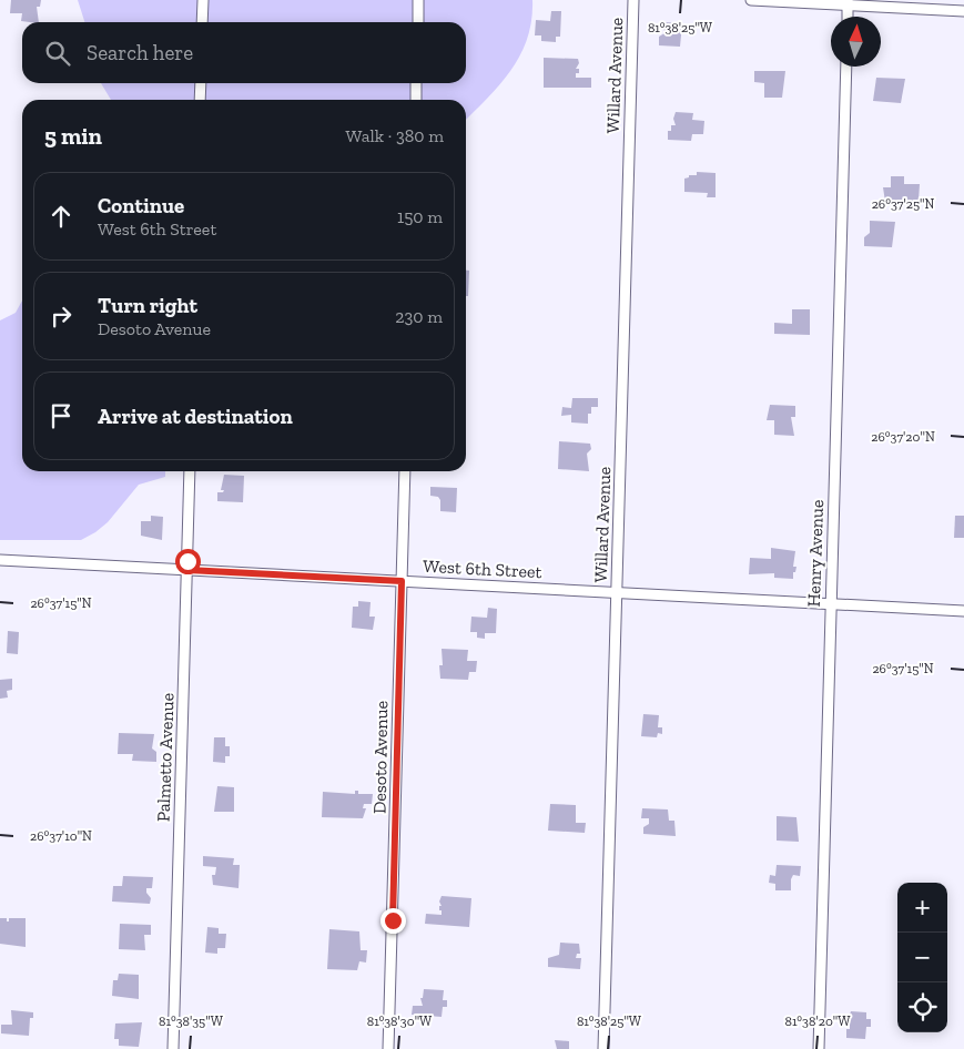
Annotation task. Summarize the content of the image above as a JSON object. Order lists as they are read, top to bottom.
{
  "streets": {
    "street": [
      "Willard Avenue",
      "Henry Avenue",
      "West 6th Street",
      "Palmetto Avenue",
      "Desoto Avenue"
    ]
  },
  "crossings": [
    ["Willard Avenue", "West 6th Street"],
    ["Henry Avenue", "West 6th Street"],
    ["West 6th Street", "Palmetto Avenue"],
    ["West 6th Street", "Desoto Avenue"]
  ],
  "north": "top",
  "page": {
    "search": "Search here",
    "heading": ["5 min", "Walk · 380 m"],
    "list": [
      ["Continue", "West 6th Street", "150 m"],
      ["Turn right", "Desoto Avenue", "230 m"],
      "Arrive at destination"
    ],
    "map_buttons": ["+", "−"]
  },
  "coordinates": [
    "81°38'25\"W",
    "26°37'25\"N",
    "26°37'20\"N",
    "26°37'15\"N",
    "26°37'10\"N",
    "81°38'35\"W",
    "81°38'30\"W",
    "81°38'20\"W"
  ]
}
